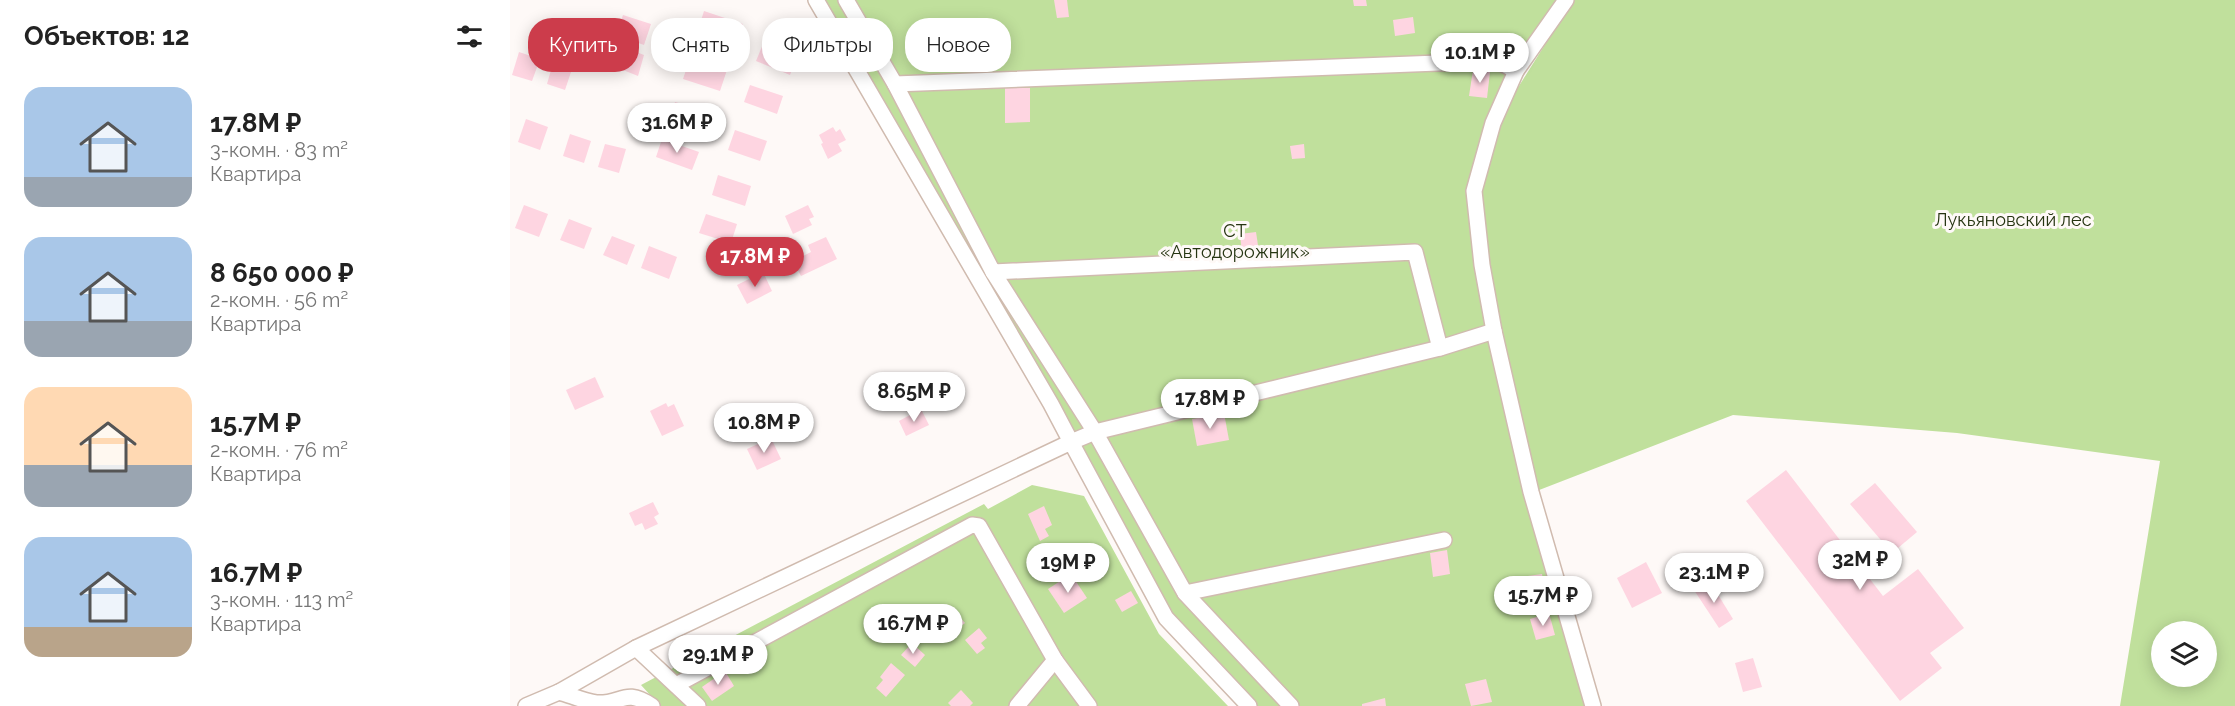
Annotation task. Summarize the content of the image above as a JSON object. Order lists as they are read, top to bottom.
{
  "parks": ["Лукьяновский лес", "СТ «Автодорожник»"],
  "page": {
    "heading": "Объектов: 12",
    "chip": [
      "Купить",
      "Снять",
      "Фильтры",
      "Новое"
    ],
    "price": [
      "10.1M ₽",
      "31.6M ₽",
      "17.8M ₽",
      "8.65M ₽",
      "17.8M ₽",
      "10.8M ₽",
      "32M ₽",
      "19M ₽",
      "23.1M ₽",
      "15.7M ₽",
      "16.7M ₽",
      "29.1M ₽"
    ],
    "list": [
      {
        "name": "17.8M ₽",
        "note": "3-комн. · 83 m² · Квартира"
      },
      {
        "name": "8 650 000 ₽",
        "note": "2-комн. · 56 m² · Квартира"
      },
      {
        "name": "15.7M ₽",
        "note": "2-комн. · 76 m² · Квартира"
      },
      {
        "name": "16.7M ₽",
        "note": "3-комн. · 113 m² · Квартира"
      }
    ]
  }
}
